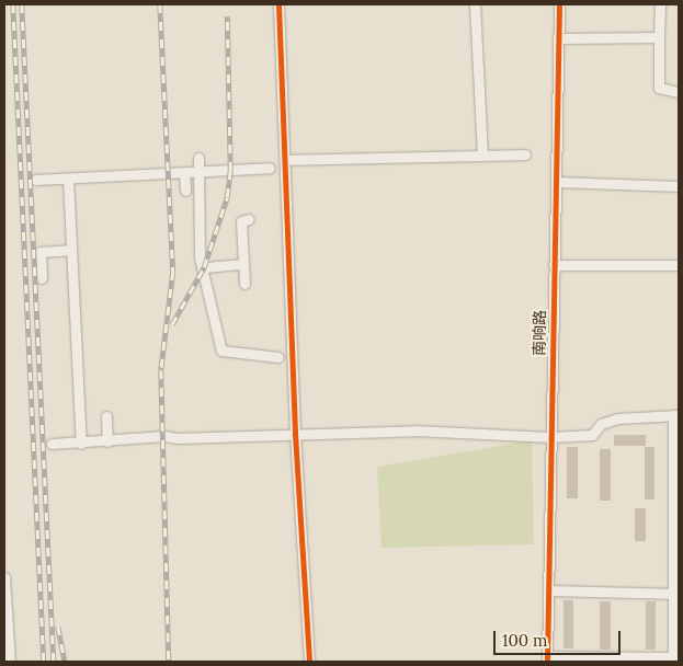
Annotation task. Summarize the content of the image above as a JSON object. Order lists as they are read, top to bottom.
{
  "streets": {
    "street": ["南响路"]
  },
  "scale_bar": "100 m"
}
